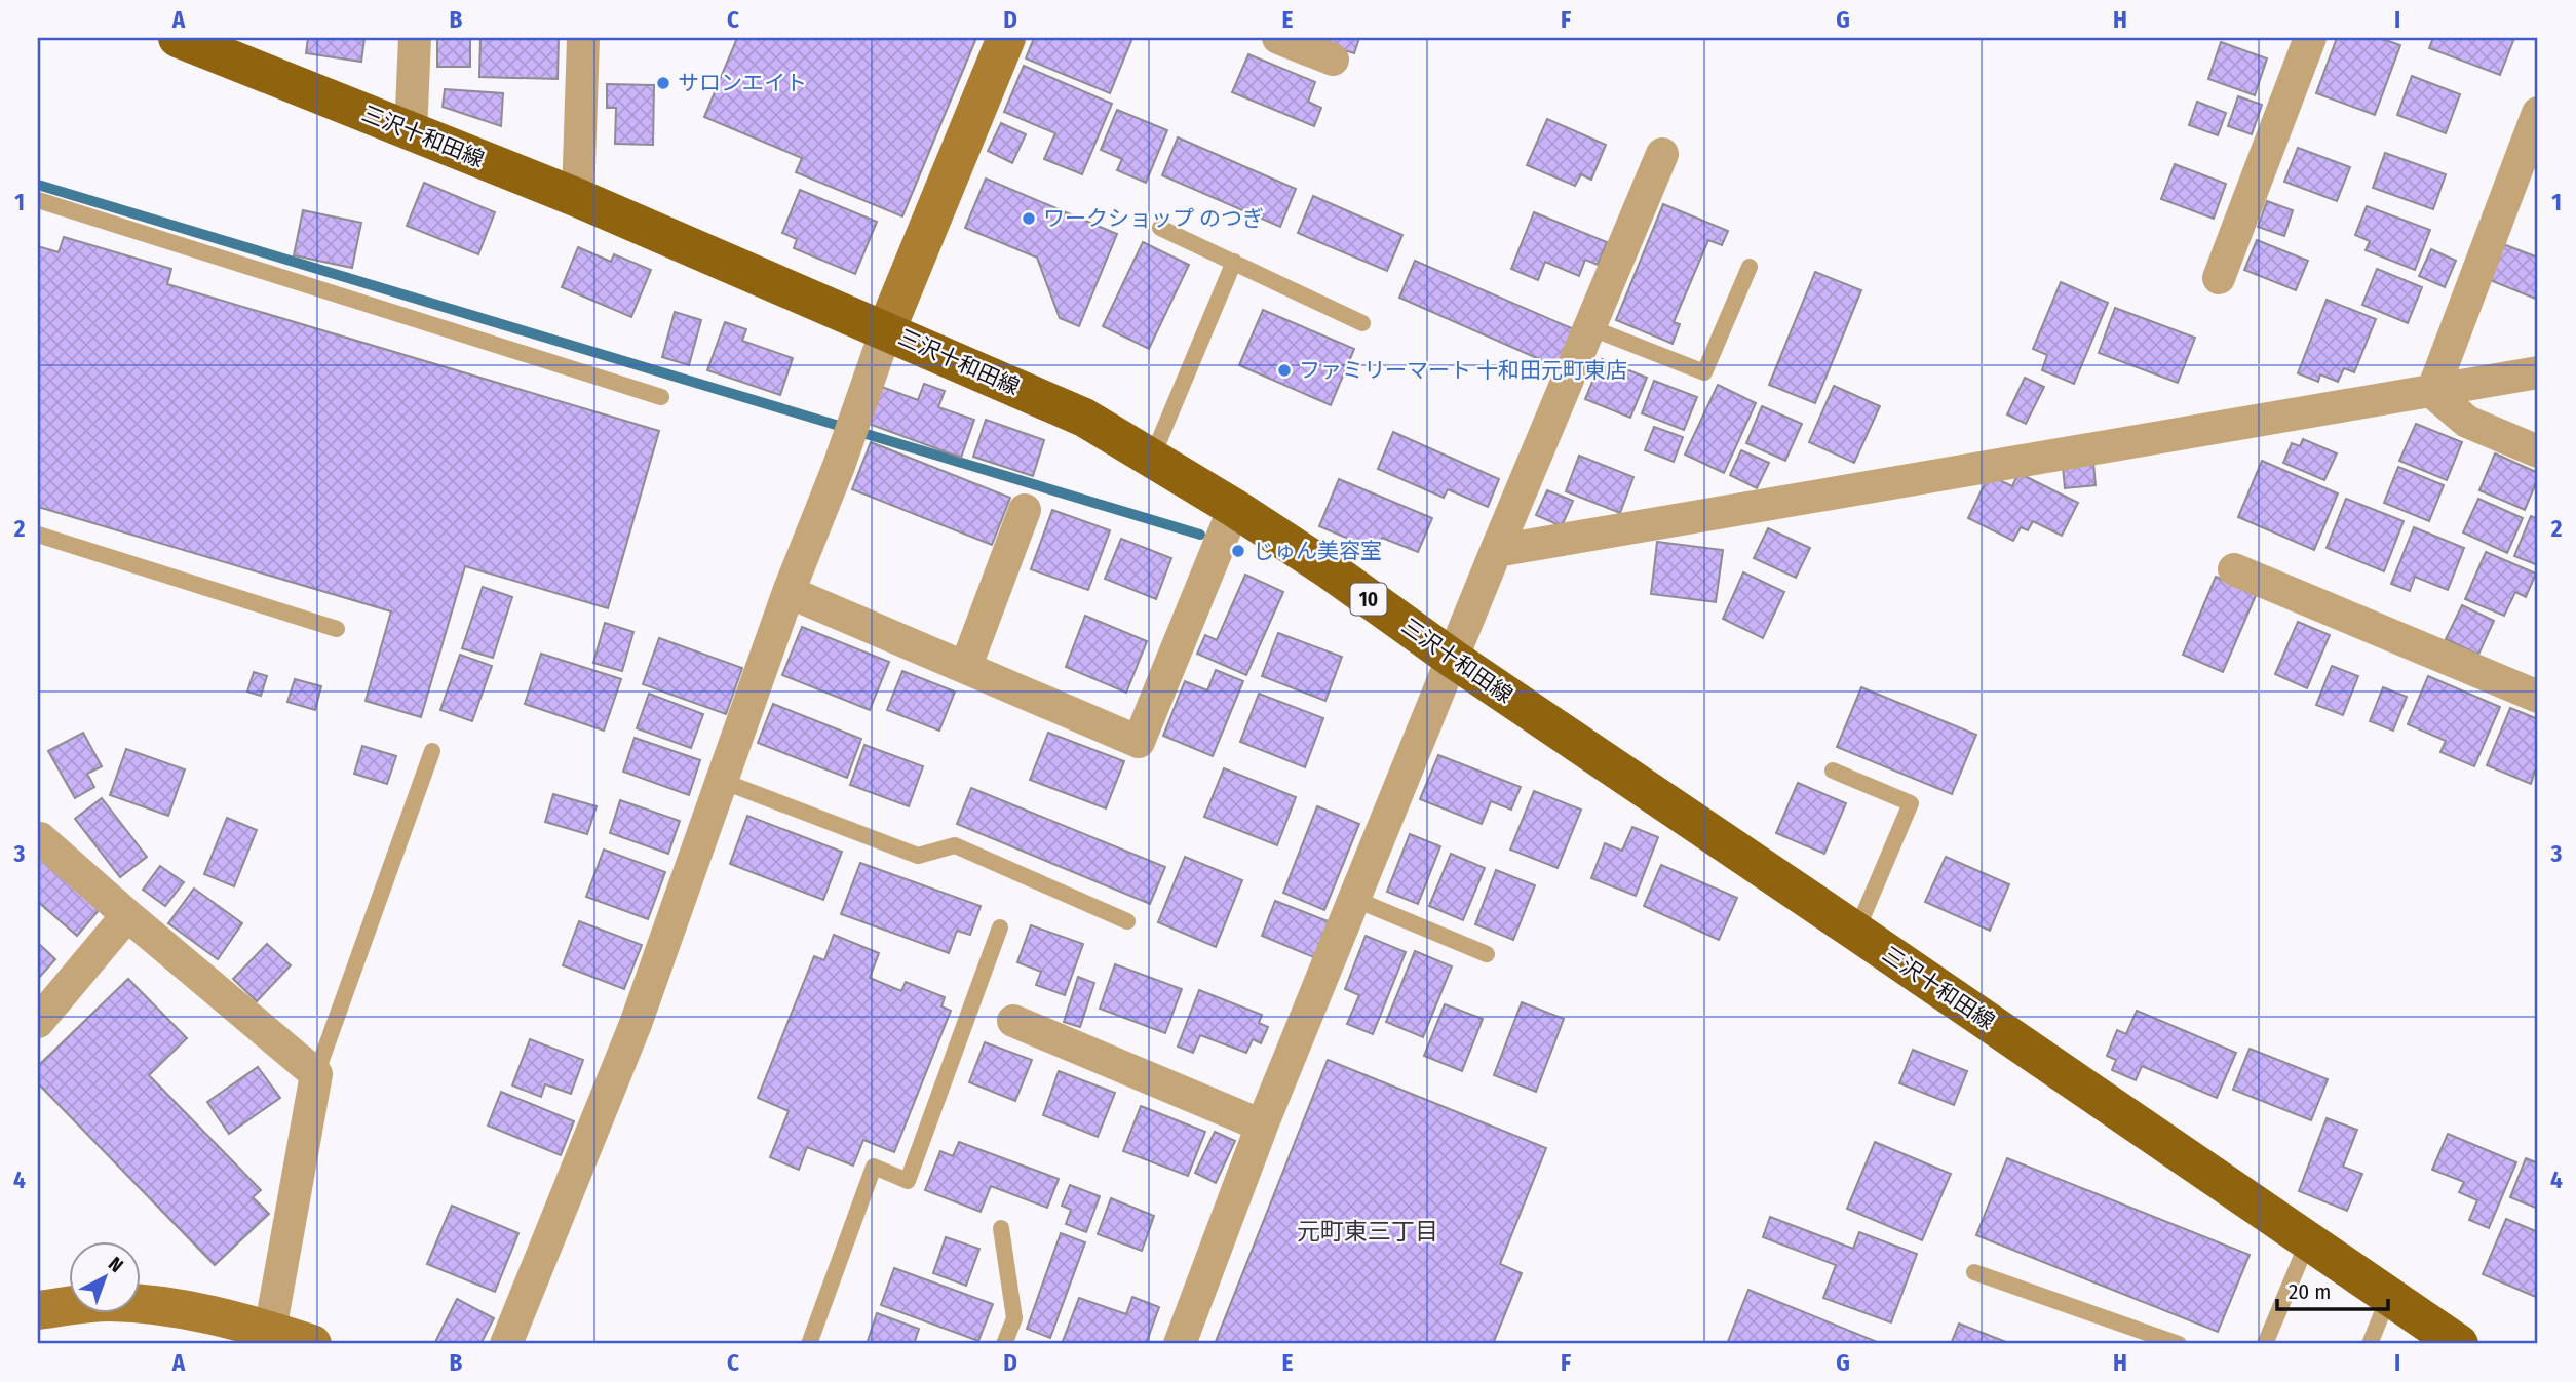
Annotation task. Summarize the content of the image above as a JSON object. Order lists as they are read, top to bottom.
{
  "streets": {
    "main road": ["三沢十和田線", "10"]
  },
  "districts": ["元町東三丁目"],
  "places": [
    "サロンエイト",
    "ワークショップ のつぎ",
    "ファミリーマート 十和田元町東店",
    "じゅん美容室"
  ],
  "scale_bar": "20 m",
  "north": "top right",
  "grid": {
    "columns": [
      "A",
      "B",
      "C",
      "D",
      "E",
      "F",
      "G",
      "H",
      "I"
    ],
    "rows": [
      "1",
      "2",
      "3",
      "4"
    ]
  }
}
